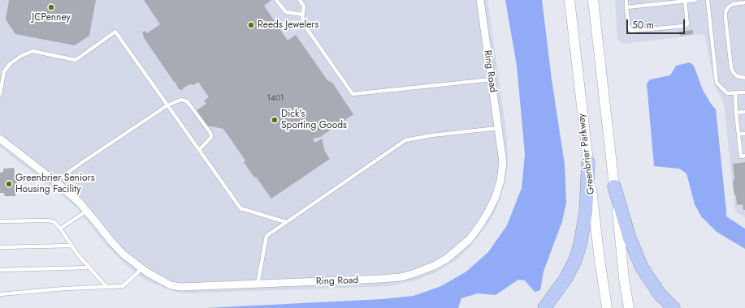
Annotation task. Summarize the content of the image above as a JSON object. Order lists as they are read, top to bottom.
{
  "streets": {
    "main road": ["Greenbrier Parkway"],
    "street": ["Ring Road"]
  },
  "places": [
    "JCPenney",
    "Reeds Jewelers",
    "Dick's Sporting Goods",
    "Greenbrier Seniors Housing Facility"
  ],
  "house_numbers": ["1401"],
  "scale_bar": "50 m"
}
